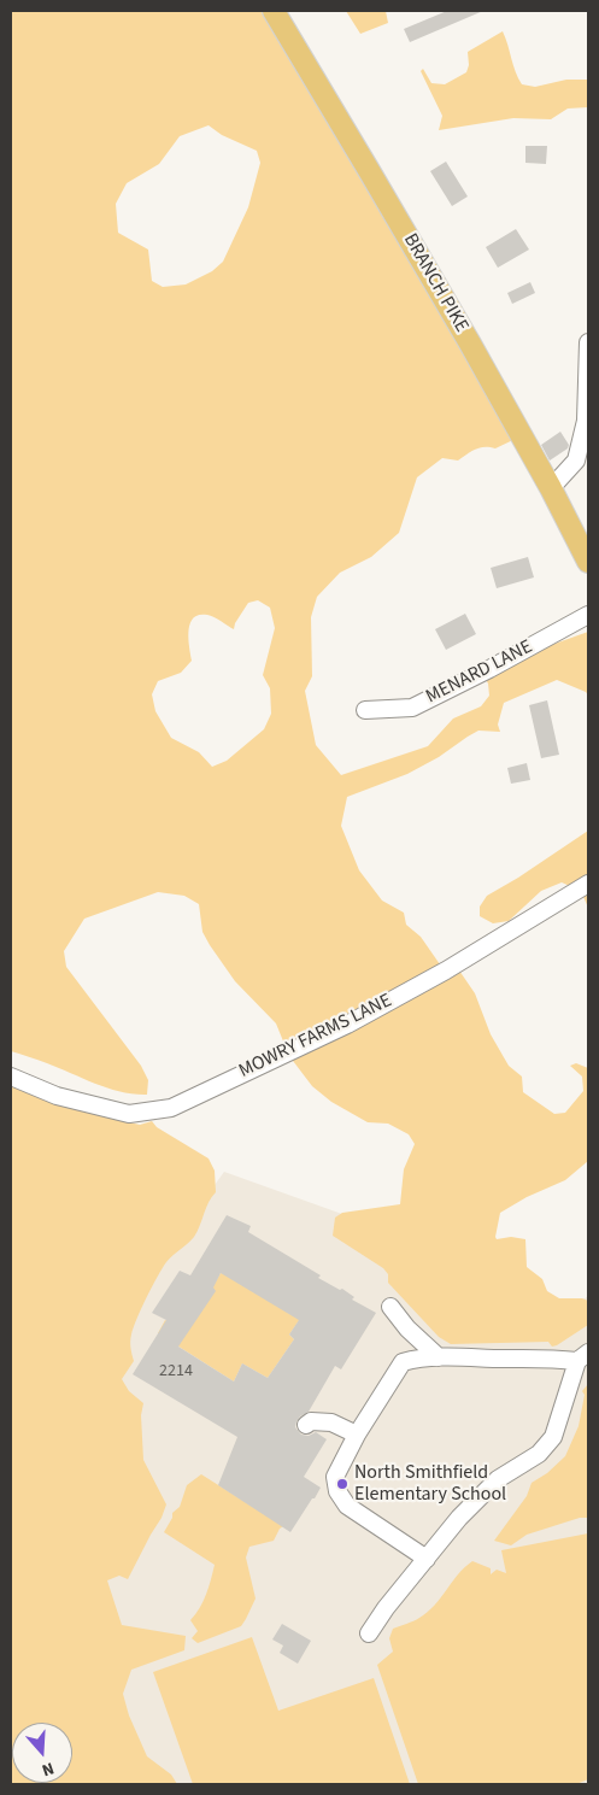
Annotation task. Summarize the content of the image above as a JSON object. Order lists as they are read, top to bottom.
{
  "streets": {
    "main road": ["BRANCH PIKE"],
    "street": ["MENARD LANE", "MOWRY FARMS LANE"]
  },
  "places": ["North Smithfield Elementary School"],
  "house_numbers": ["2214"],
  "north": "bottom"
}
